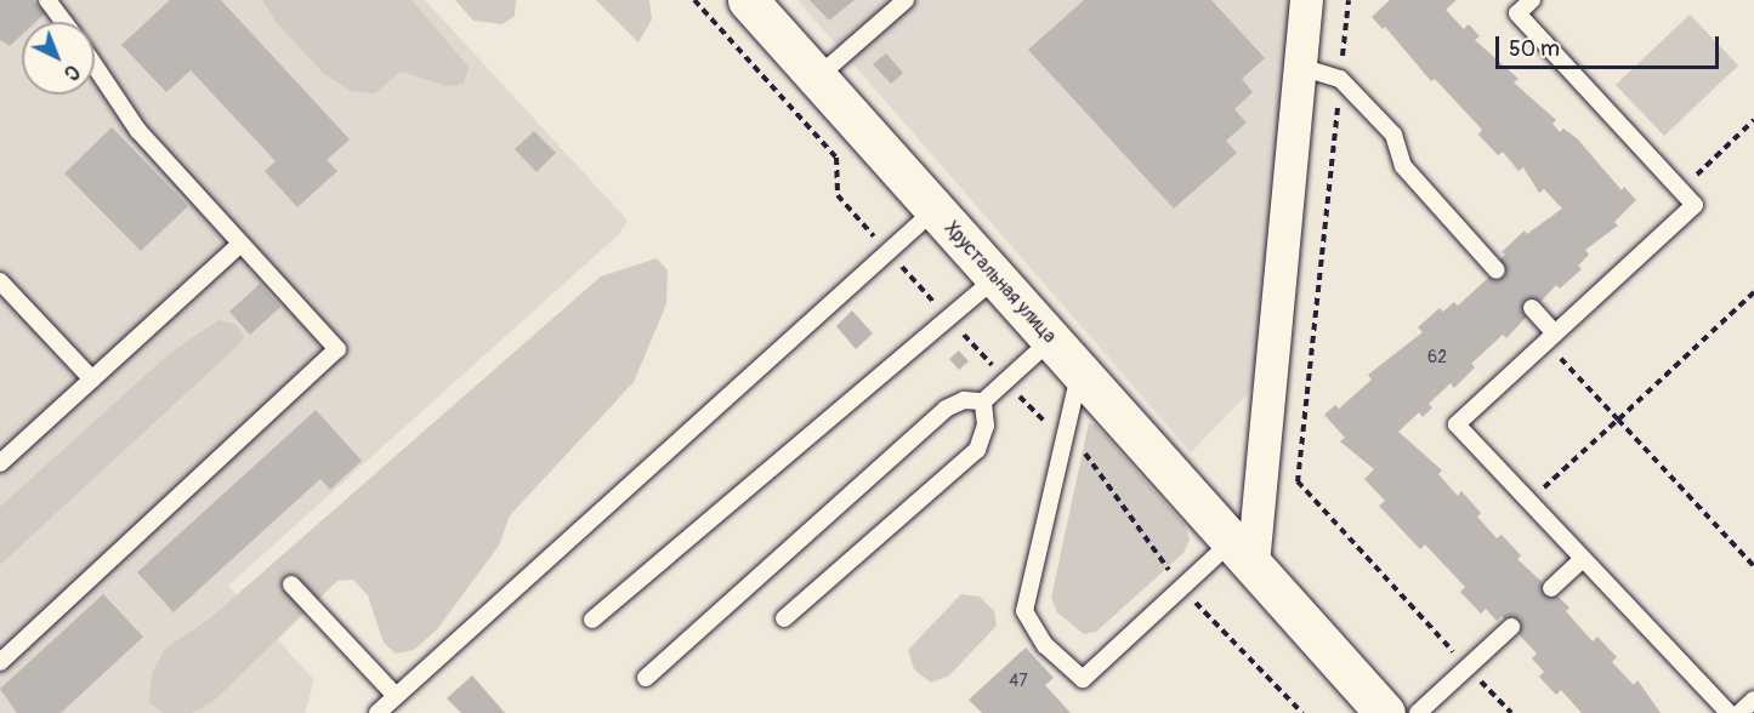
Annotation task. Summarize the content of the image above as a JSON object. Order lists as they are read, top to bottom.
{
  "streets": {
    "street": ["Хрустальная улица"]
  },
  "house_numbers": ["62", "47"],
  "scale_bar": "50 m",
  "north": "bottom right"
}
